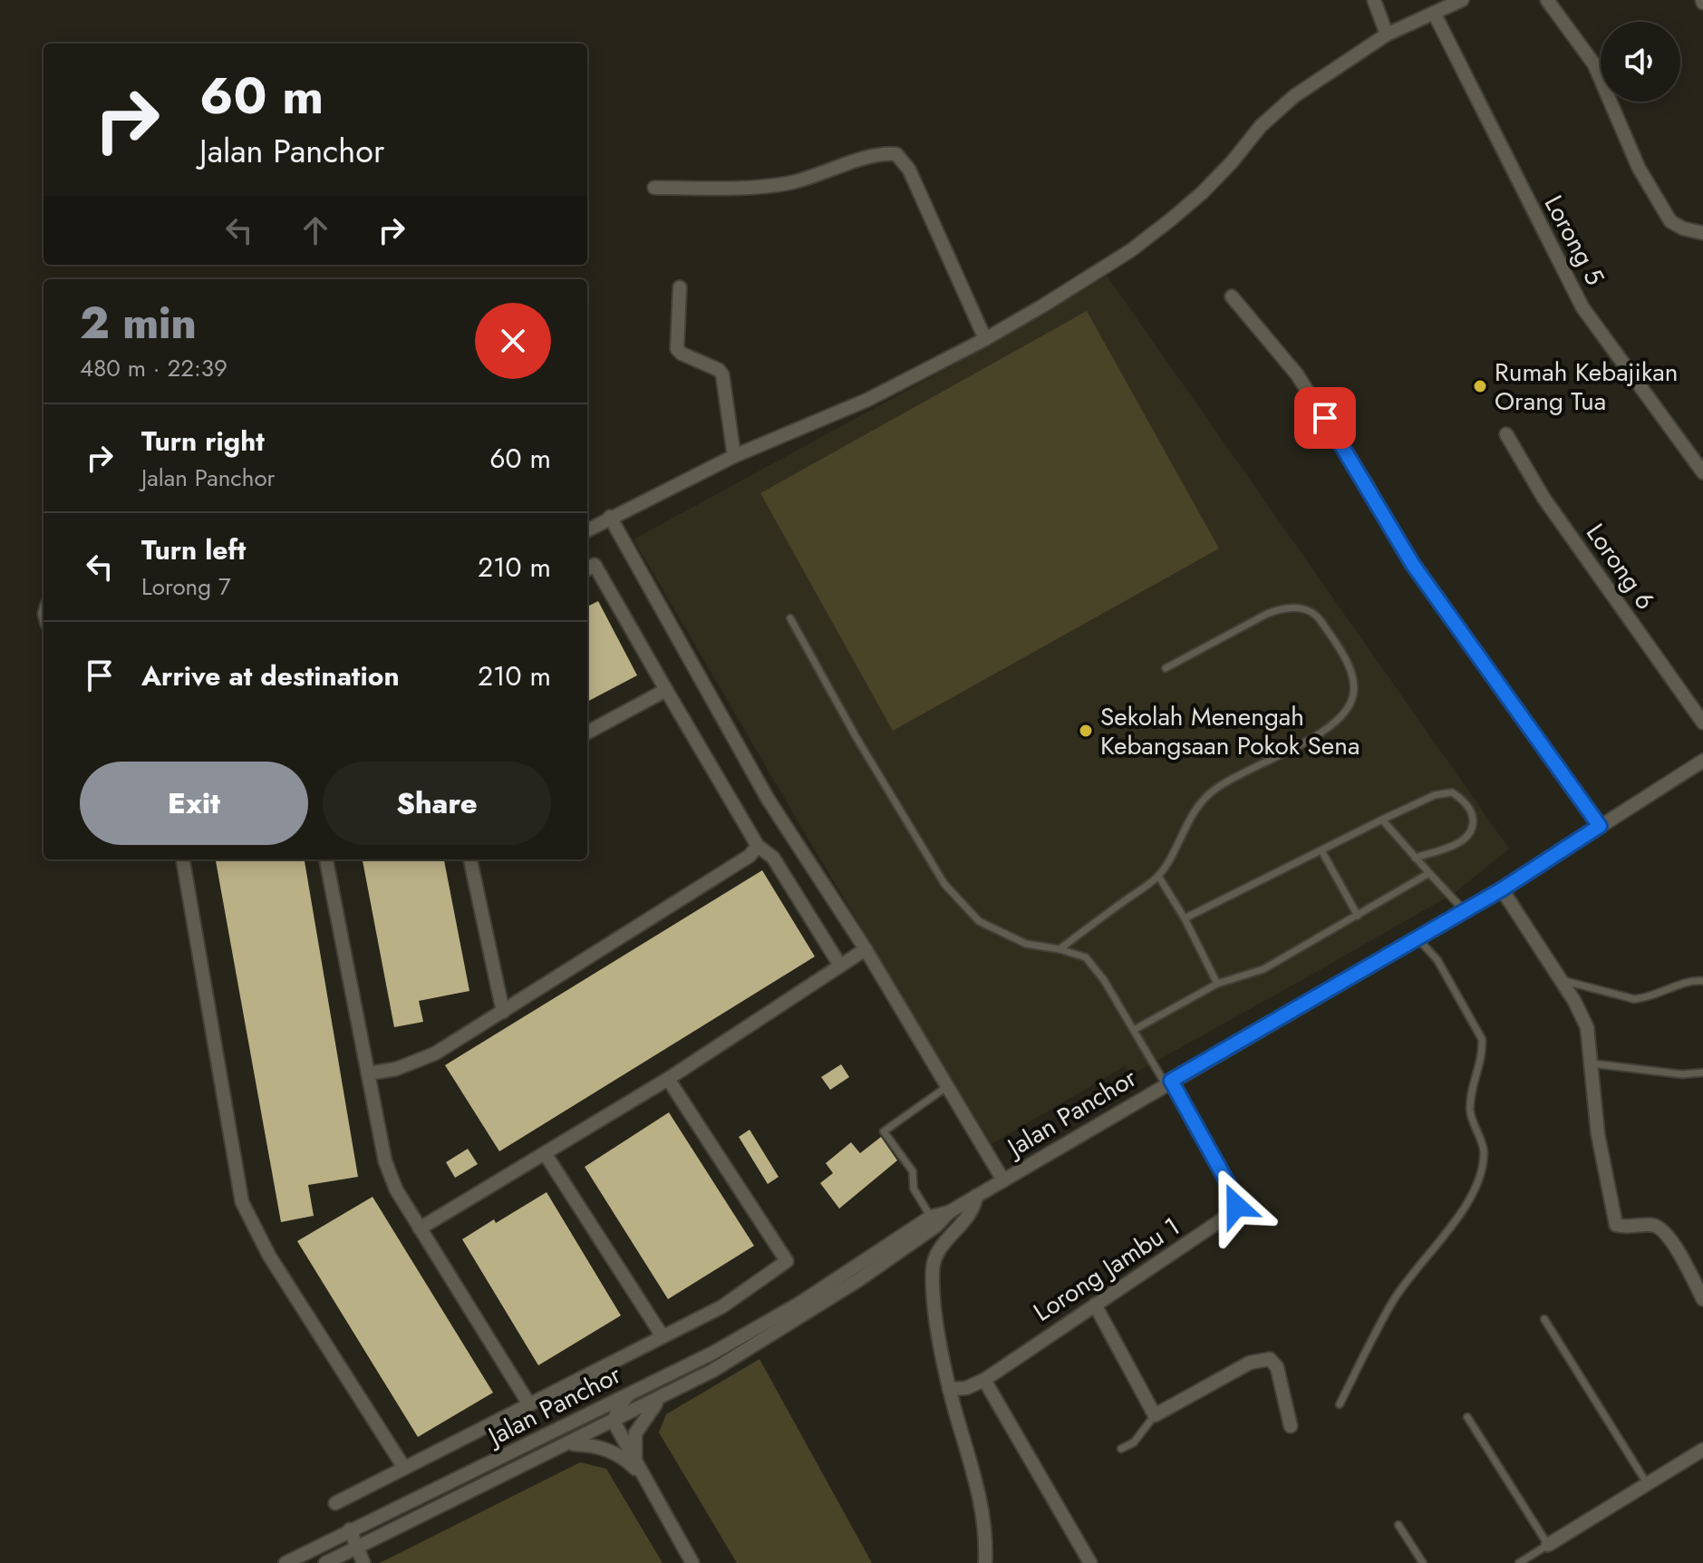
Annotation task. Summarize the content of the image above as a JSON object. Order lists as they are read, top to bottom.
{
  "streets": {
    "street": [
      "Lorong 5",
      "Lorong 6",
      "Jalan Panchor",
      "Lorong Jambu 1"
    ]
  },
  "crossings": [
    ["Jalan Panchor", "Lorong Jambu 1"]
  ],
  "places": ["Rumah Kebajikan Orang Tua", "Sekolah Menengah Kebangsaan Pokok Sena"],
  "page": {
    "turn": ["60 m", "Jalan Panchor"],
    "heading": ["2 min", "480 m · 22:39"],
    "list": [
      {
        "name": "Turn right",
        "note": "Jalan Panchor",
        "value": "60 m"
      },
      {
        "name": "Turn left",
        "note": "Lorong 7",
        "value": "210 m"
      },
      {
        "name": "Arrive at destination",
        "value": "210 m"
      }
    ],
    "buttons": ["Exit", "Share"]
  }
}
